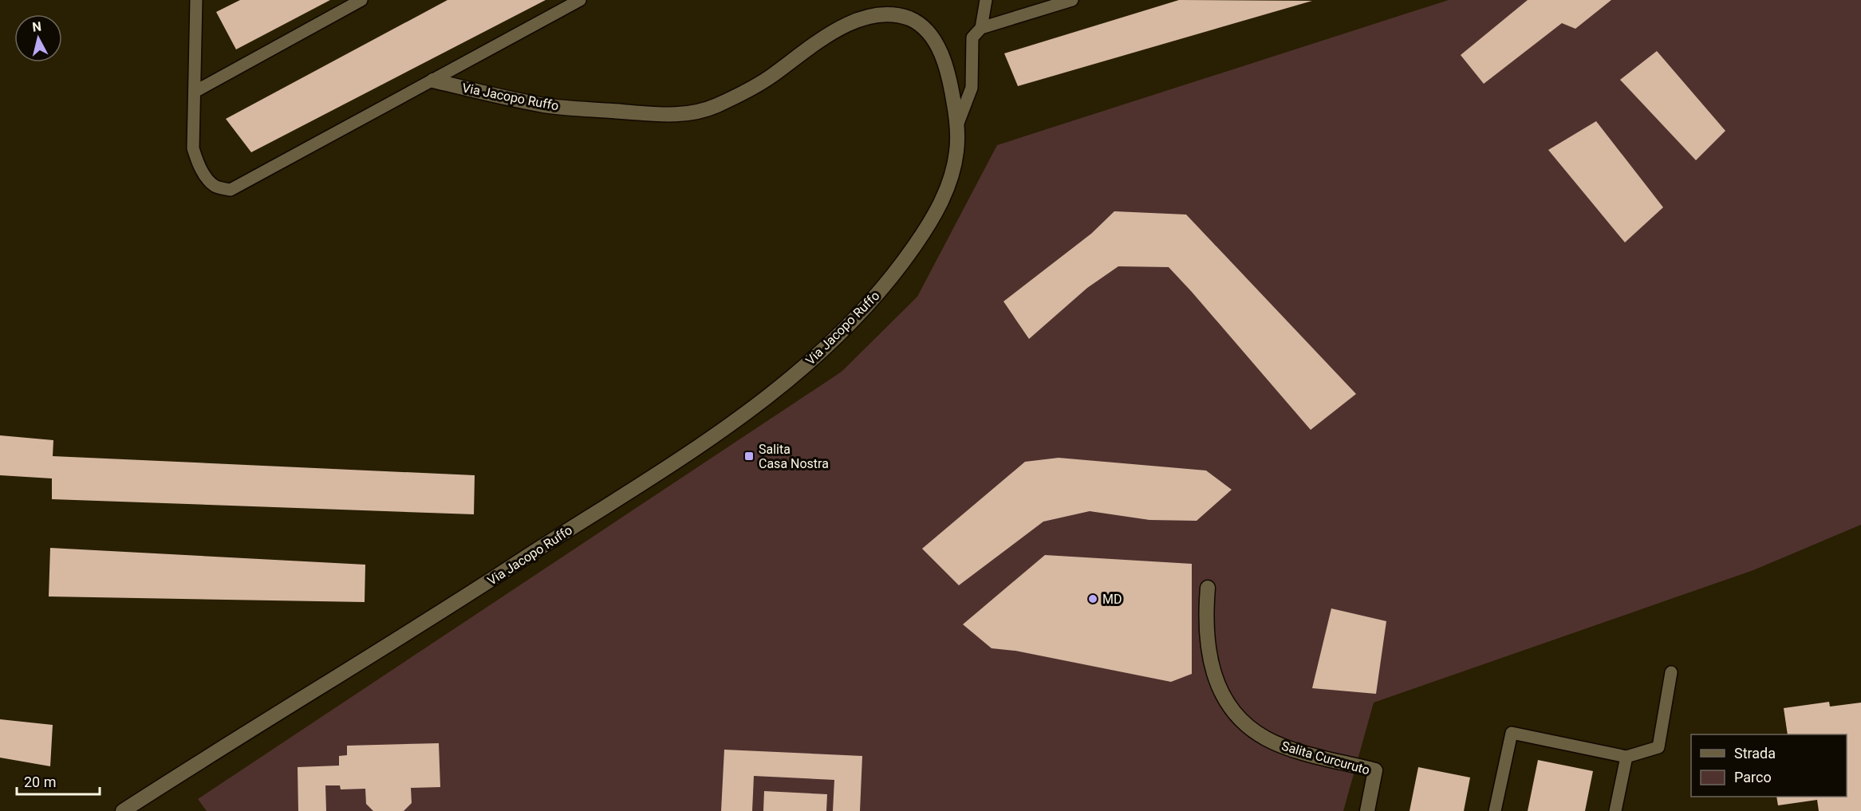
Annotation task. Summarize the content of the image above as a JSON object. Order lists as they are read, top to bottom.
{
  "streets": {
    "street": ["Via Jacopo Ruffo", "Salita Curcuruto"]
  },
  "places": {
    "transit": ["Salita Casa Nostra"],
    "other": ["MD"]
  },
  "legend": ["Strada", "Parco"],
  "scale_bar": "20 m",
  "north": "top"
}
